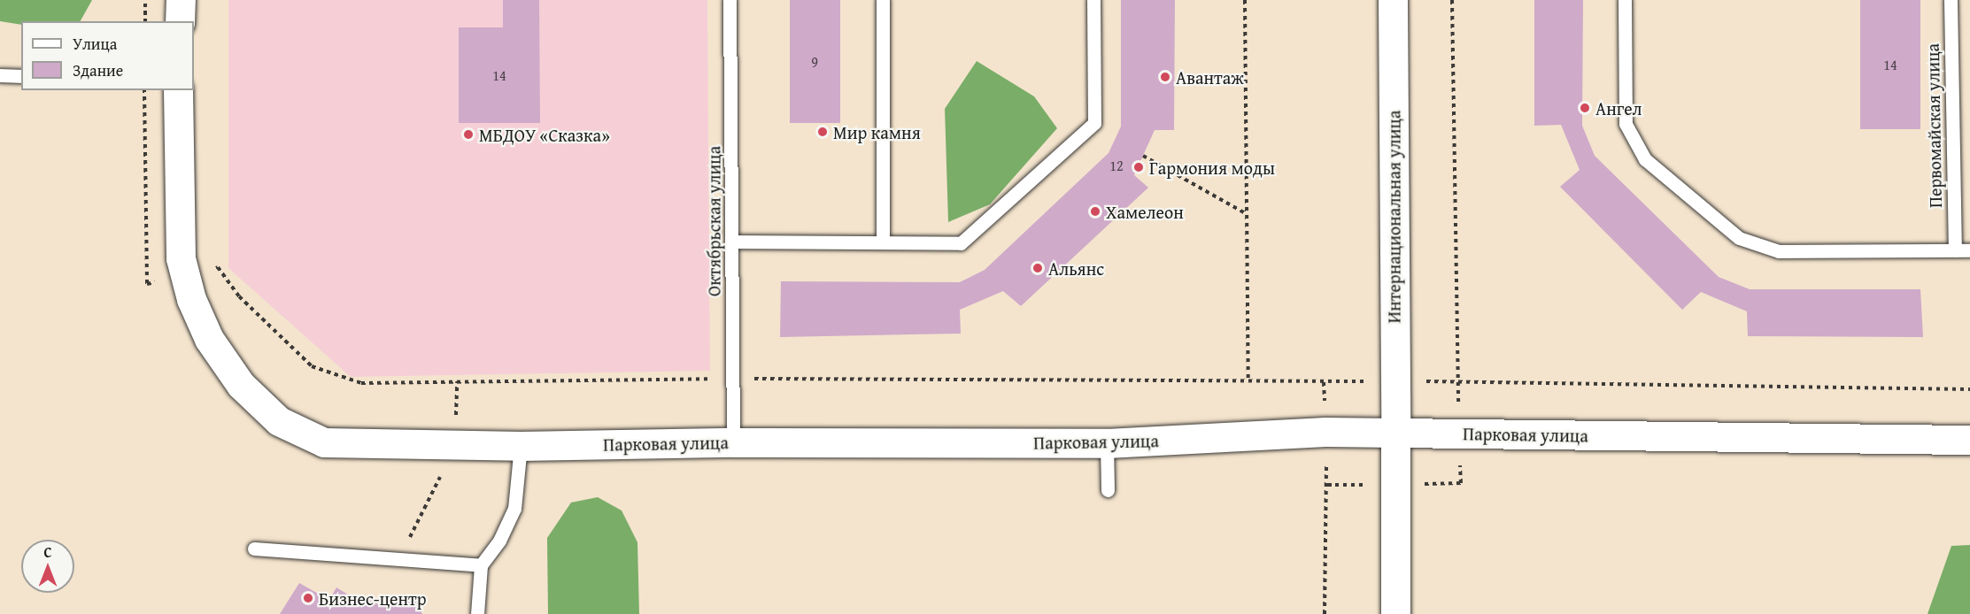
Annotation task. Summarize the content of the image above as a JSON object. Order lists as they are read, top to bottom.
{
  "streets": {
    "street": ["Интернациональная улица", "Парковая улица"],
    "lane": ["Первомайская улица", "Октябрьская улица"]
  },
  "crossings": [
    ["Интернациональная улица", "Парковая улица"],
    ["Октябрьская улица", "Парковая улица"]
  ],
  "places": [
    "Авантаж",
    "Ангел",
    "Мир камня",
    "МБДОУ «Сказка»",
    "Гармония моды",
    "Хамелеон",
    "Альянс",
    "Бизнес-центр"
  ],
  "house_numbers": [
    "9",
    "14",
    "14",
    "12"
  ],
  "legend": ["Улица", "Здание"],
  "north": "top"
}
